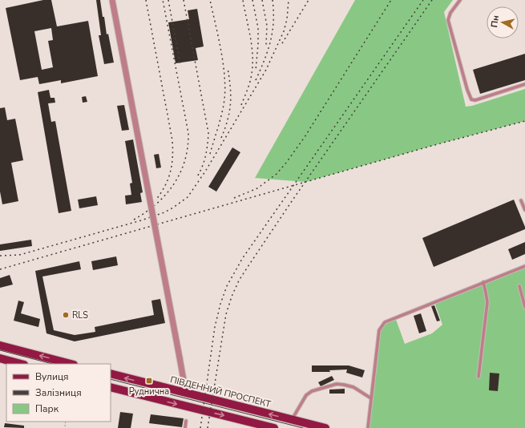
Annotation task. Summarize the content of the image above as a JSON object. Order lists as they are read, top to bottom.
{
  "streets": {
    "main road": ["ПІВДЕННИЙ ПРОСПЕКТ"]
  },
  "places": {
    "other": ["RLS"],
    "transit": ["Руднична"]
  },
  "legend": ["Вулиця", "Залізниця", "Парк"],
  "north": "left"
}
